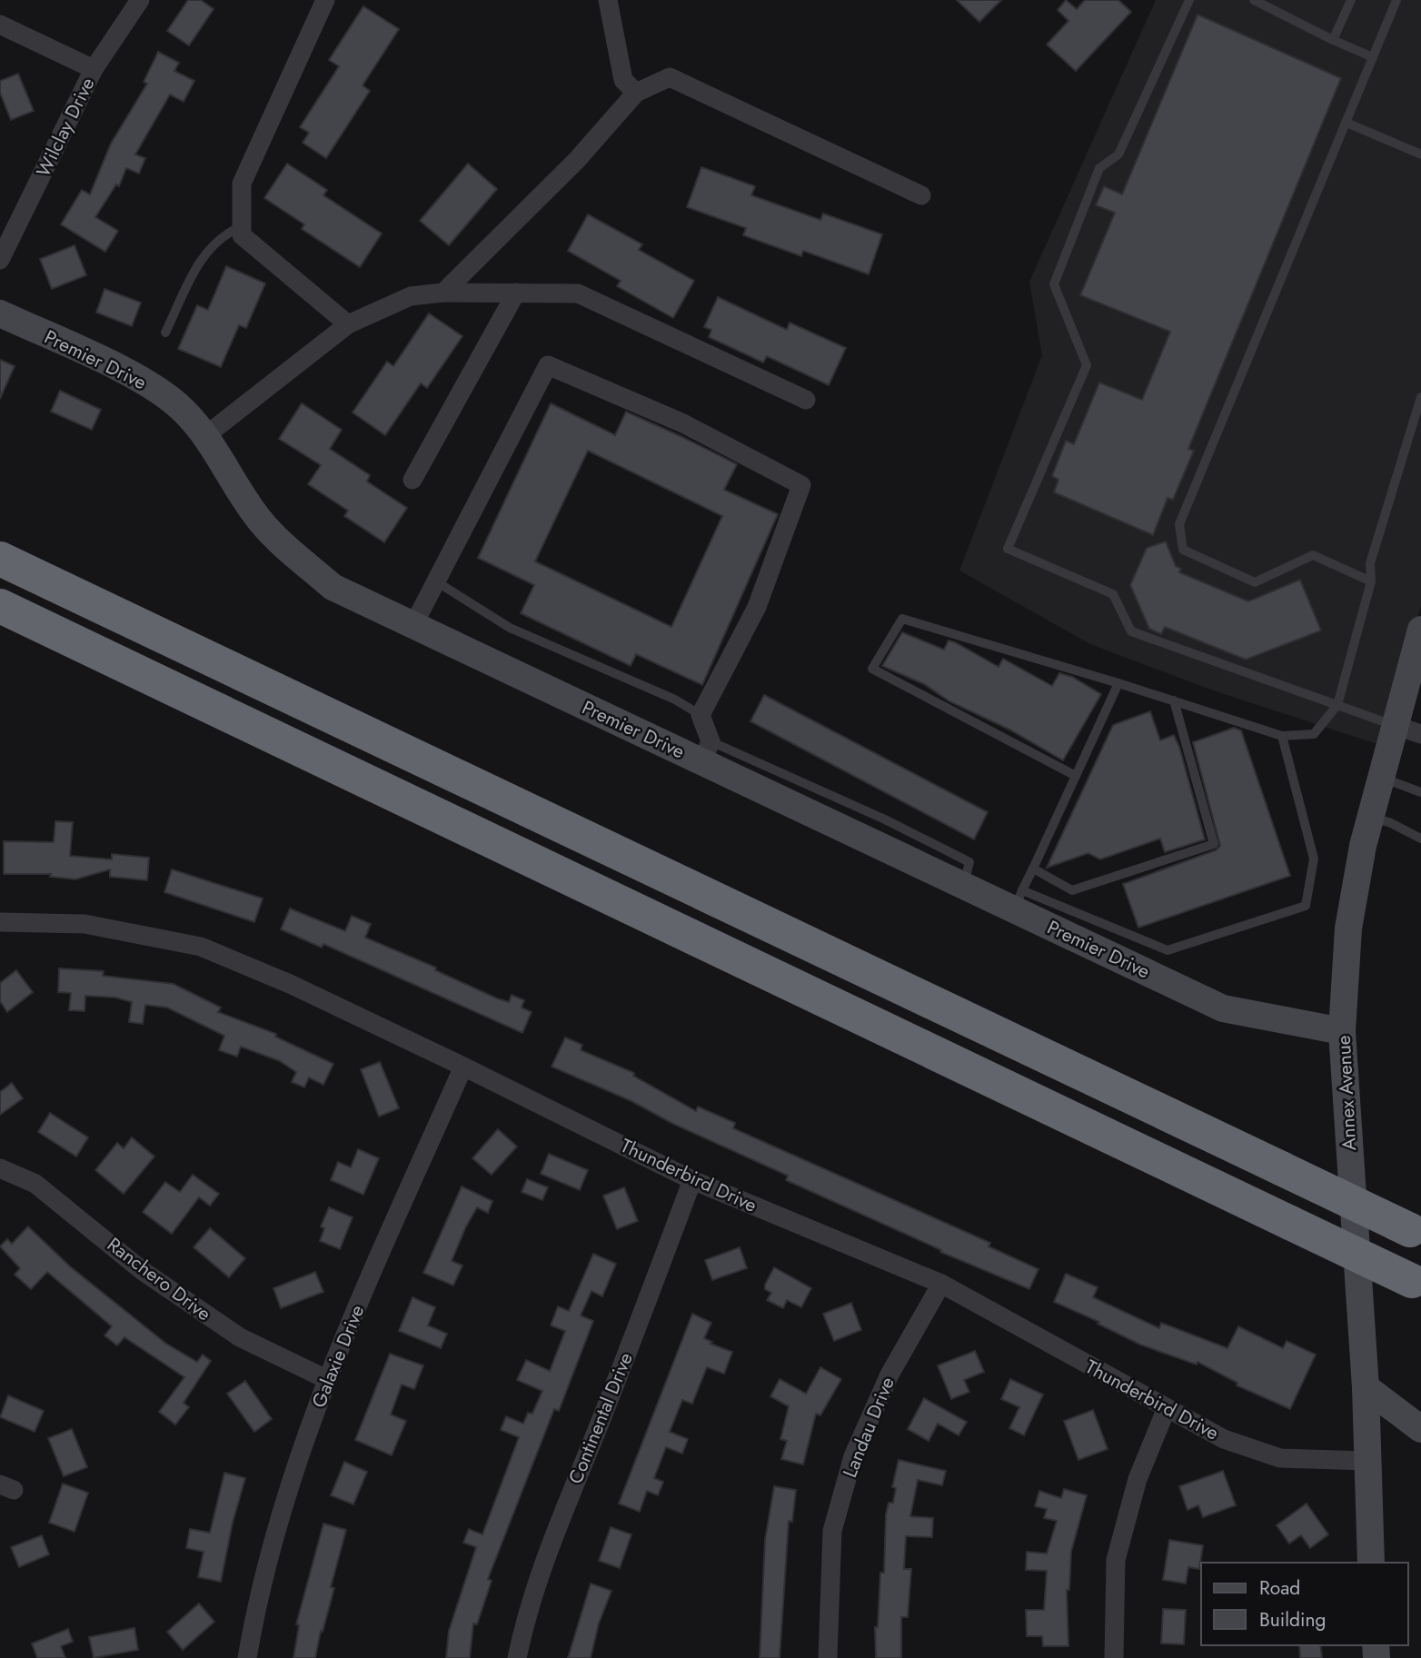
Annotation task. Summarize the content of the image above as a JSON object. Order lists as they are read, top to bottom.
{
  "streets": {
    "street": [
      "Wilclay Drive",
      "Premier Drive",
      "Annex Avenue",
      "Thunderbird Drive",
      "Ranchero Drive",
      "Galaxie Drive",
      "Continental Drive",
      "Landau Drive"
    ]
  },
  "crossings": [
    ["Premier Drive", "Annex Avenue"],
    ["Annex Avenue", "Thunderbird Drive"],
    ["Thunderbird Drive", "Galaxie Drive"],
    ["Thunderbird Drive", "Continental Drive"],
    ["Thunderbird Drive", "Landau Drive"],
    ["Ranchero Drive", "Galaxie Drive"]
  ],
  "legend": ["Road", "Building"]
}
